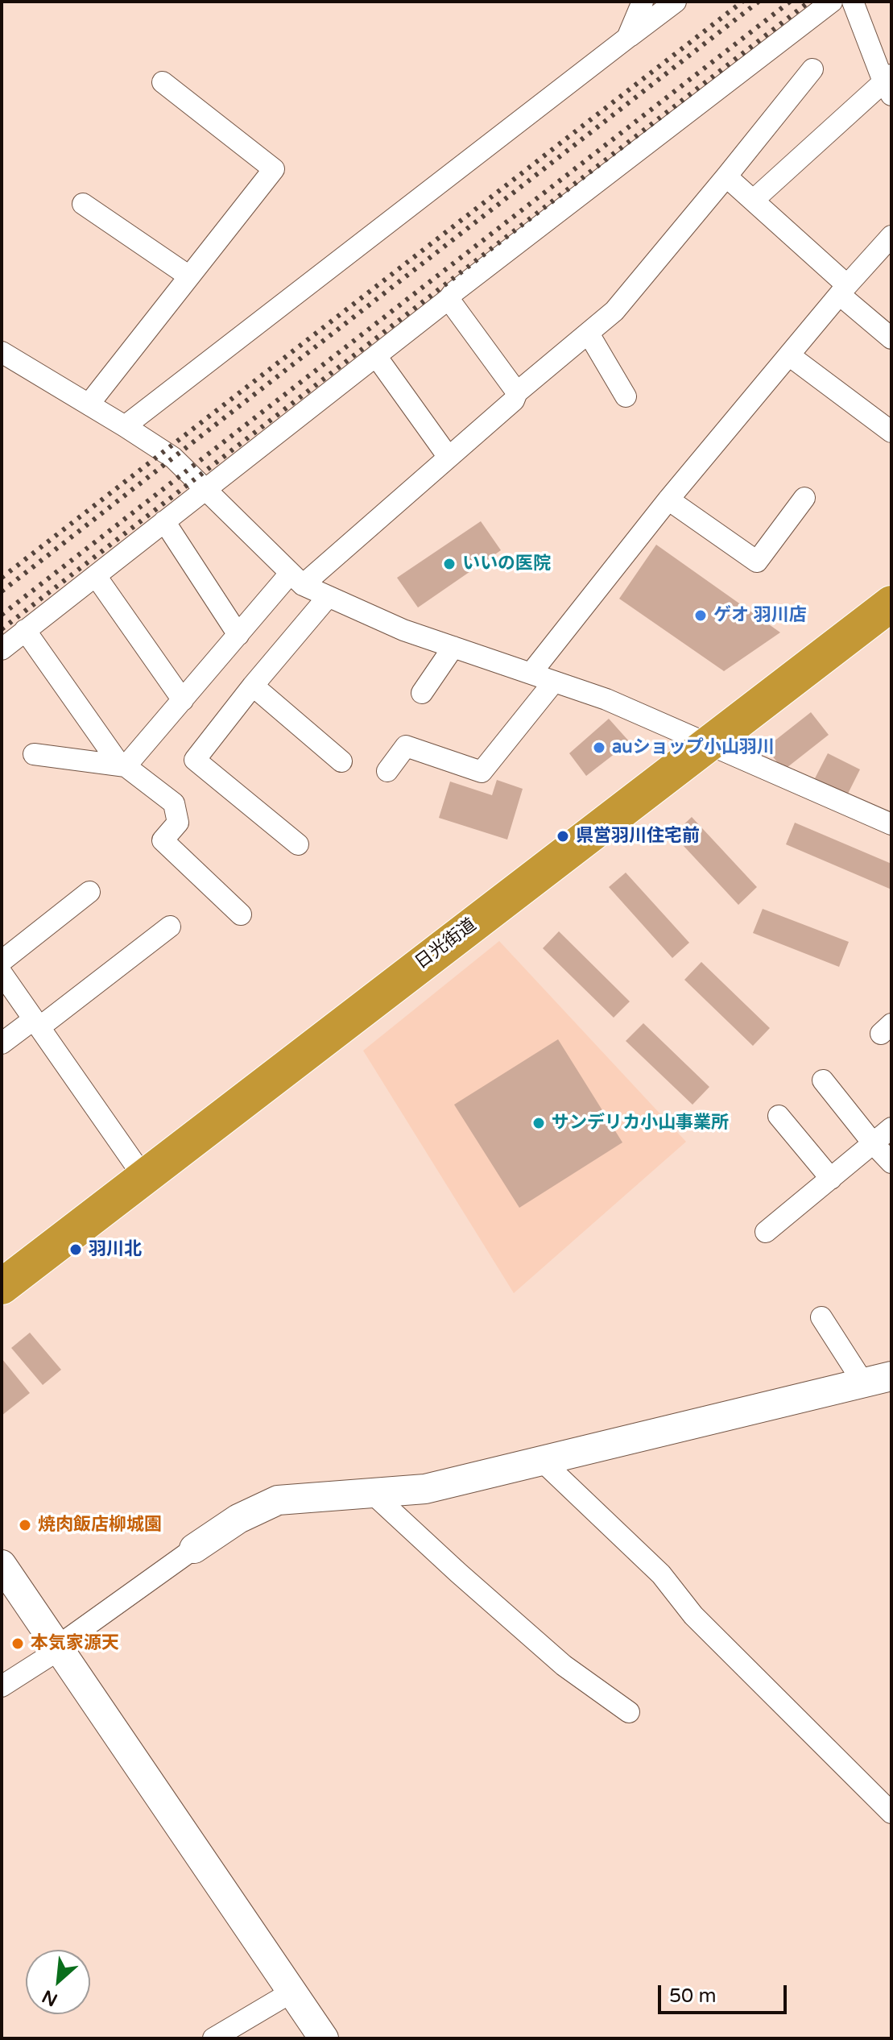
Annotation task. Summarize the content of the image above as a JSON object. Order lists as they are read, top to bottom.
{
  "streets": {
    "highway": ["日光街道"]
  },
  "places": [
    "いいの医院",
    "ゲオ 羽川店",
    "auショップ小山羽川",
    "県営羽川住宅前",
    "サンデリカ小山事業所",
    "羽川北",
    "焼肉飯店柳城園",
    "本気家源天"
  ],
  "scale_bar": "50 m",
  "north": "bottom left"
}
